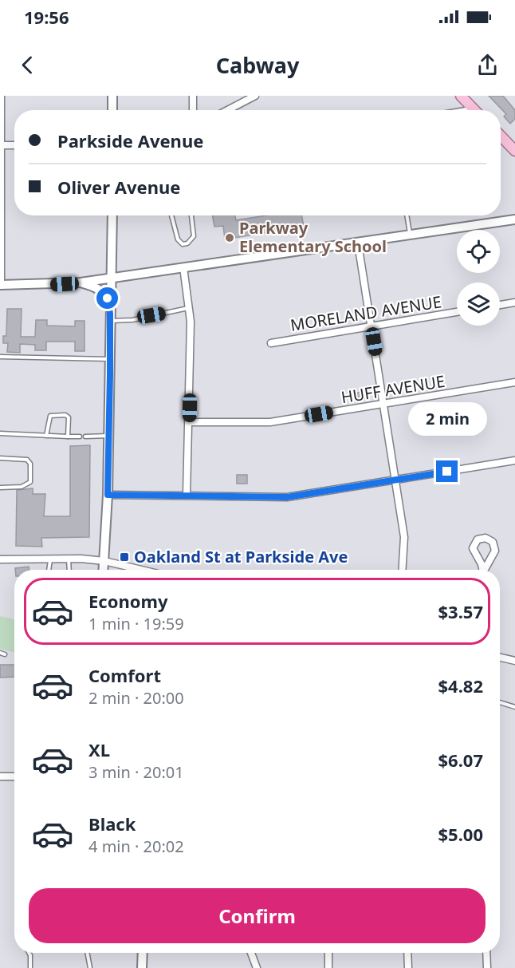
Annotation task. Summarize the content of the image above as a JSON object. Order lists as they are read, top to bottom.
{
  "streets": {
    "street": ["MORELAND AVENUE", "HUFF AVENUE"]
  },
  "places": {
    "other": ["Parkway Elementary School"],
    "transit": ["Oakland St at Parkside Ave"]
  },
  "page": {
    "status": "19:56",
    "header": "Cabway",
    "banner": ["Parkside Avenue", "Oliver Avenue"],
    "bubble": "2 min",
    "list": [
      {
        "name": "Economy",
        "note": "1 min · 19:59",
        "value": "$3.57"
      },
      {
        "name": "Comfort",
        "note": "2 min · 20:00",
        "value": "$4.82"
      },
      {
        "name": "XL",
        "note": "3 min · 20:01",
        "value": "$6.07"
      },
      {
        "name": "Black",
        "note": "4 min · 20:02",
        "value": "$5.00"
      }
    ],
    "buttons": "Confirm"
  }
}
